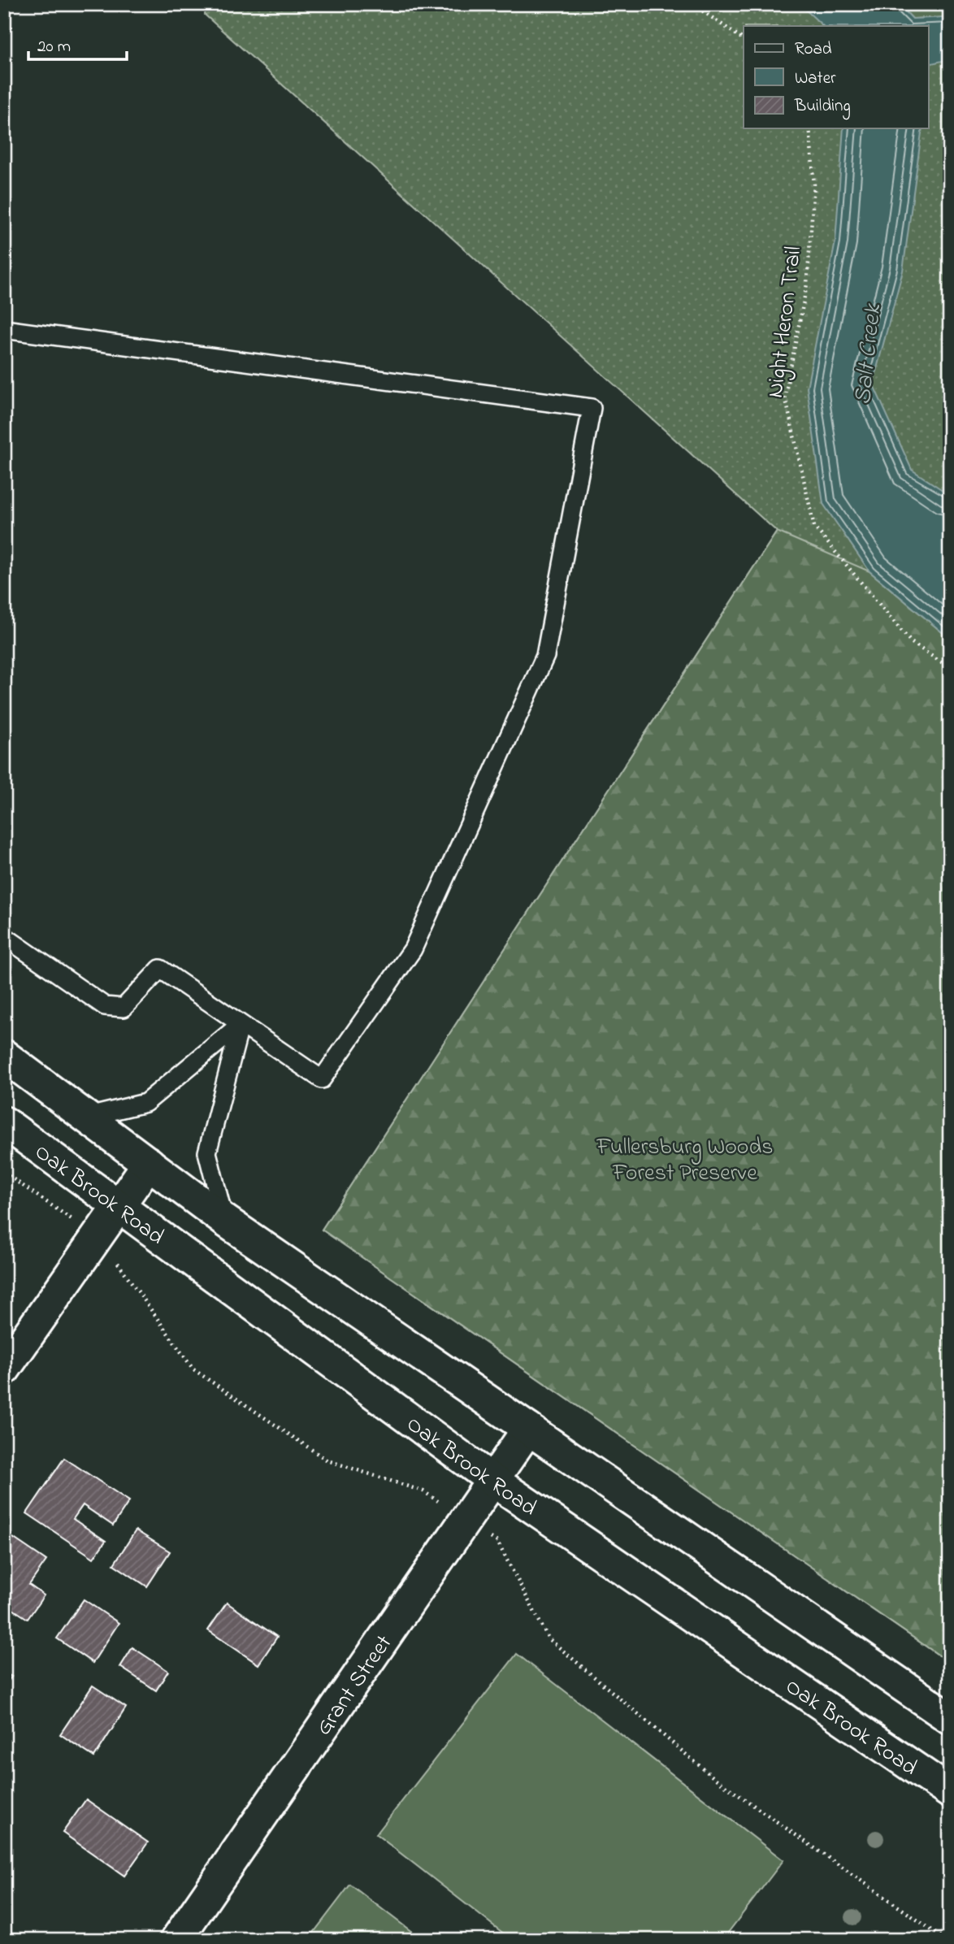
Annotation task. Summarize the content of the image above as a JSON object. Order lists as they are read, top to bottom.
{
  "streets": {
    "main road": ["Oak Brook Road", "Grant Street"],
    "path": ["Night Heron Trail"]
  },
  "crossings": [
    ["Oak Brook Road", "Grant Street"]
  ],
  "water": ["Salt Creek"],
  "parks": ["Fullersburg Woods Forest Preserve"],
  "legend": ["Road", "Water", "Building"],
  "scale_bar": "20 m"
}
